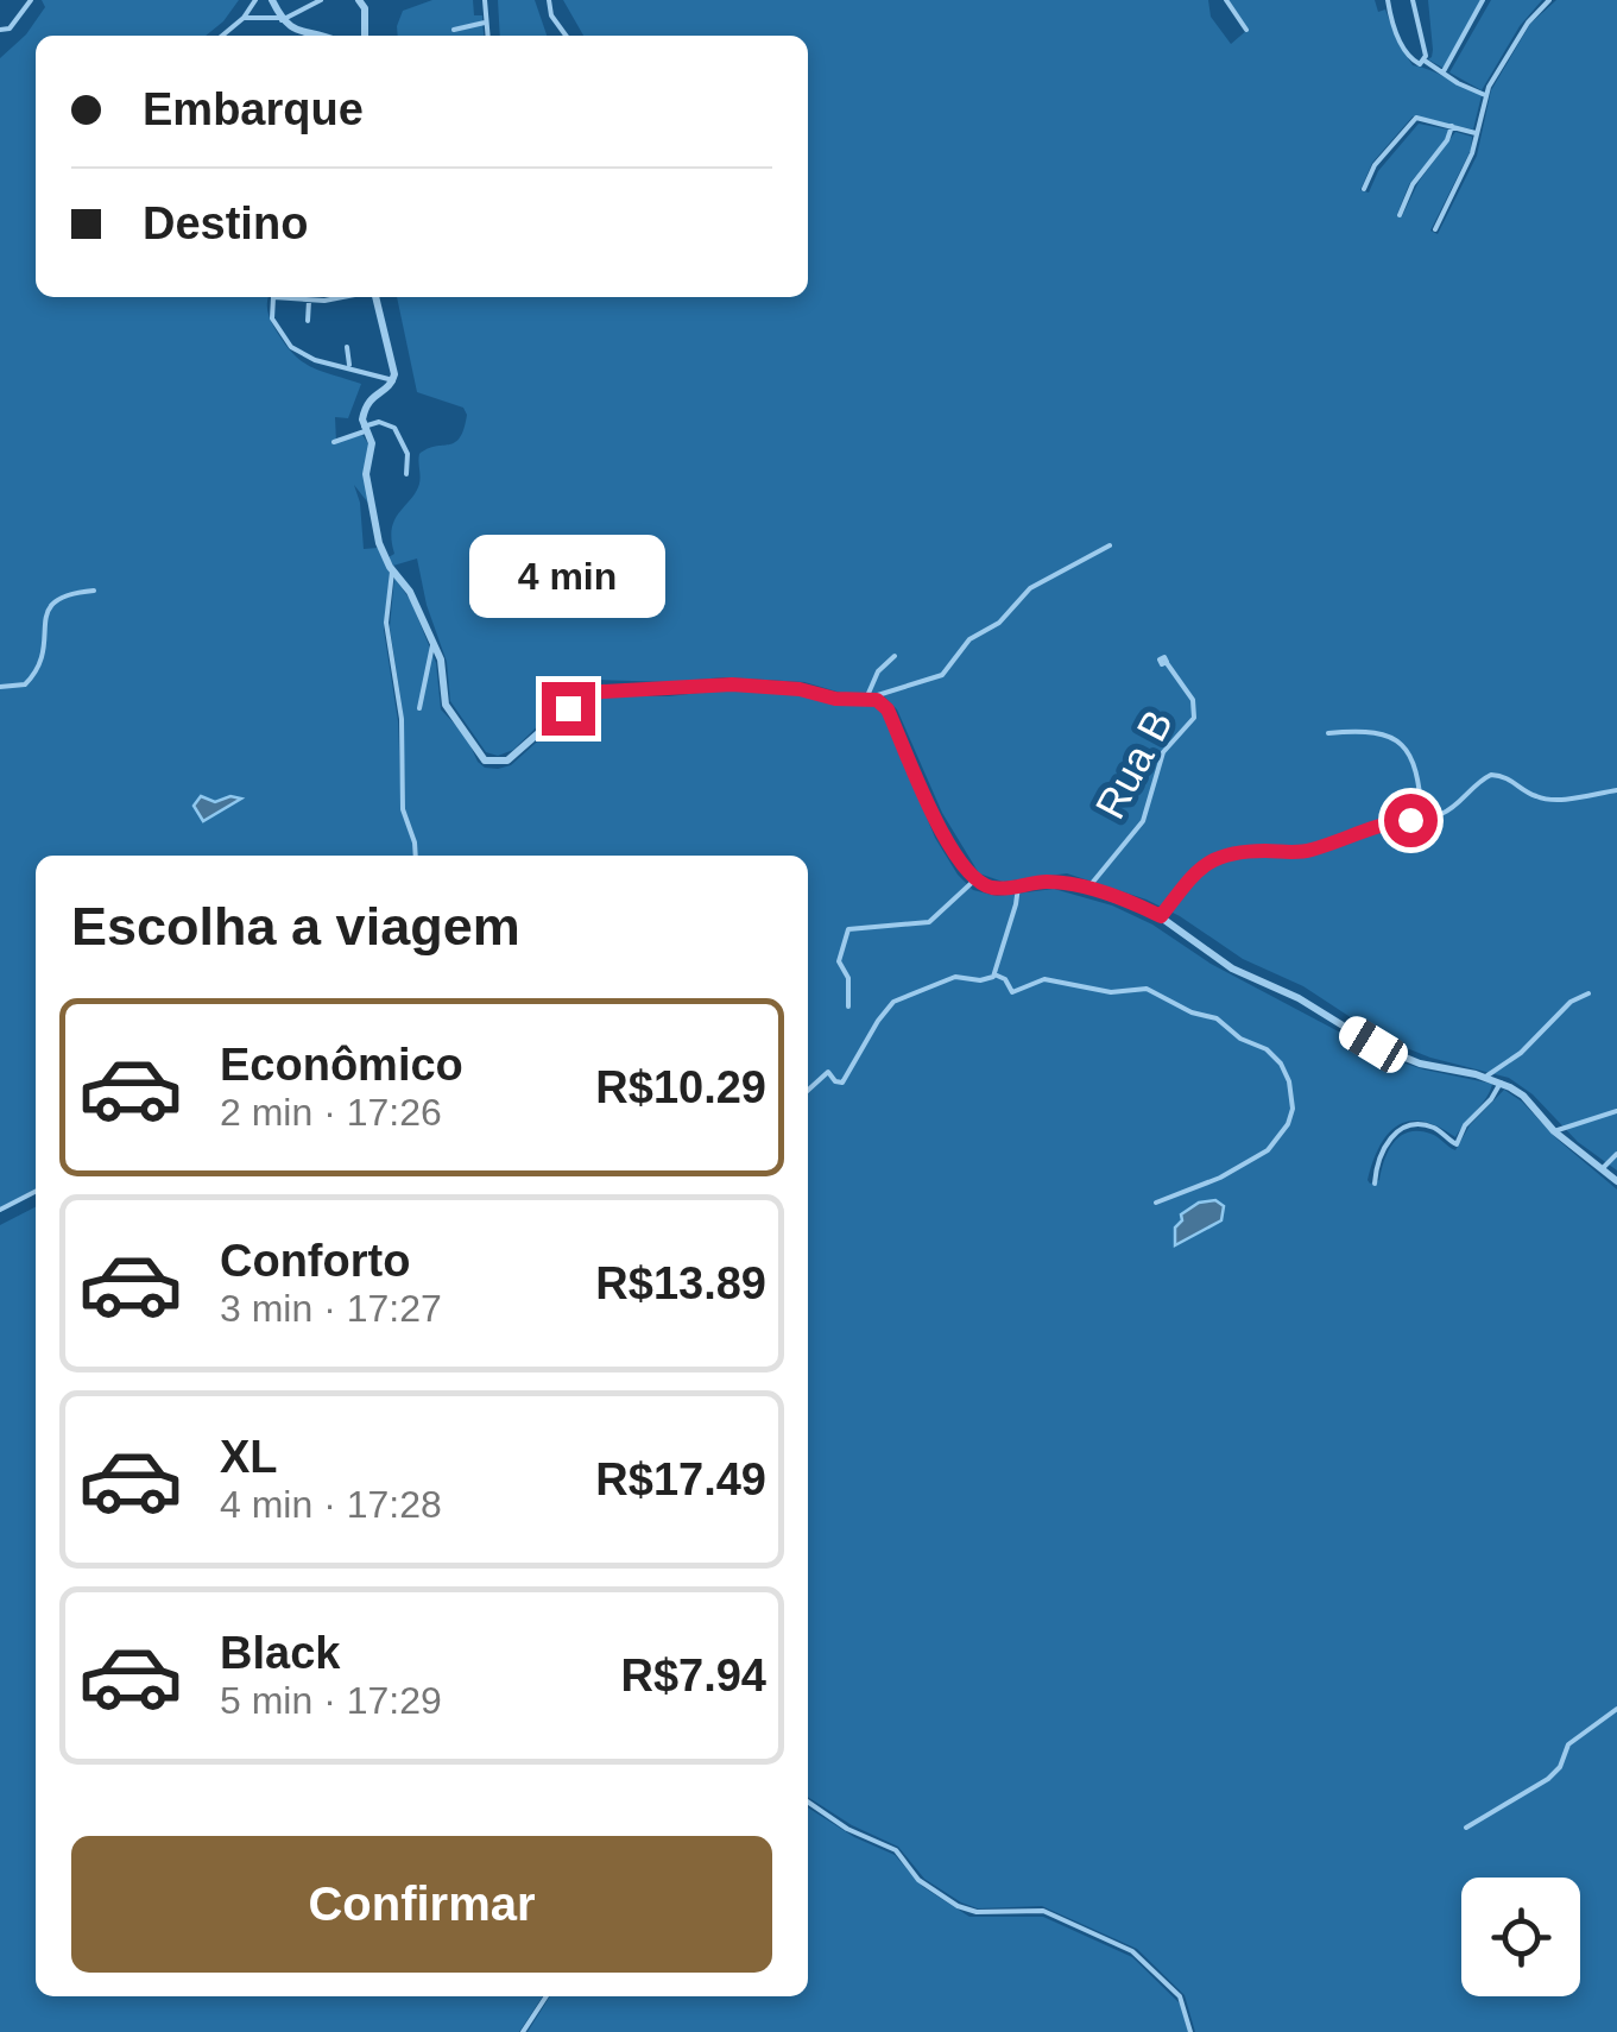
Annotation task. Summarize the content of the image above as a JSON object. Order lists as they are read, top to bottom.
{
  "streets": {
    "street": ["Rua B"]
  },
  "page": {
    "banner": ["Embarque", "Destino"],
    "bubble": "4 min",
    "heading": "Escolha a viagem",
    "list": [
      {
        "name": "Econômico",
        "note": "2 min · 17:26",
        "value": "R$10.29"
      },
      {
        "name": "Conforto",
        "note": "3 min · 17:27",
        "value": "R$13.89"
      },
      {
        "name": "XL",
        "note": "4 min · 17:28",
        "value": "R$17.49"
      },
      {
        "name": "Black",
        "note": "5 min · 17:29",
        "value": "R$7.94"
      }
    ],
    "buttons": "Confirmar"
  }
}
